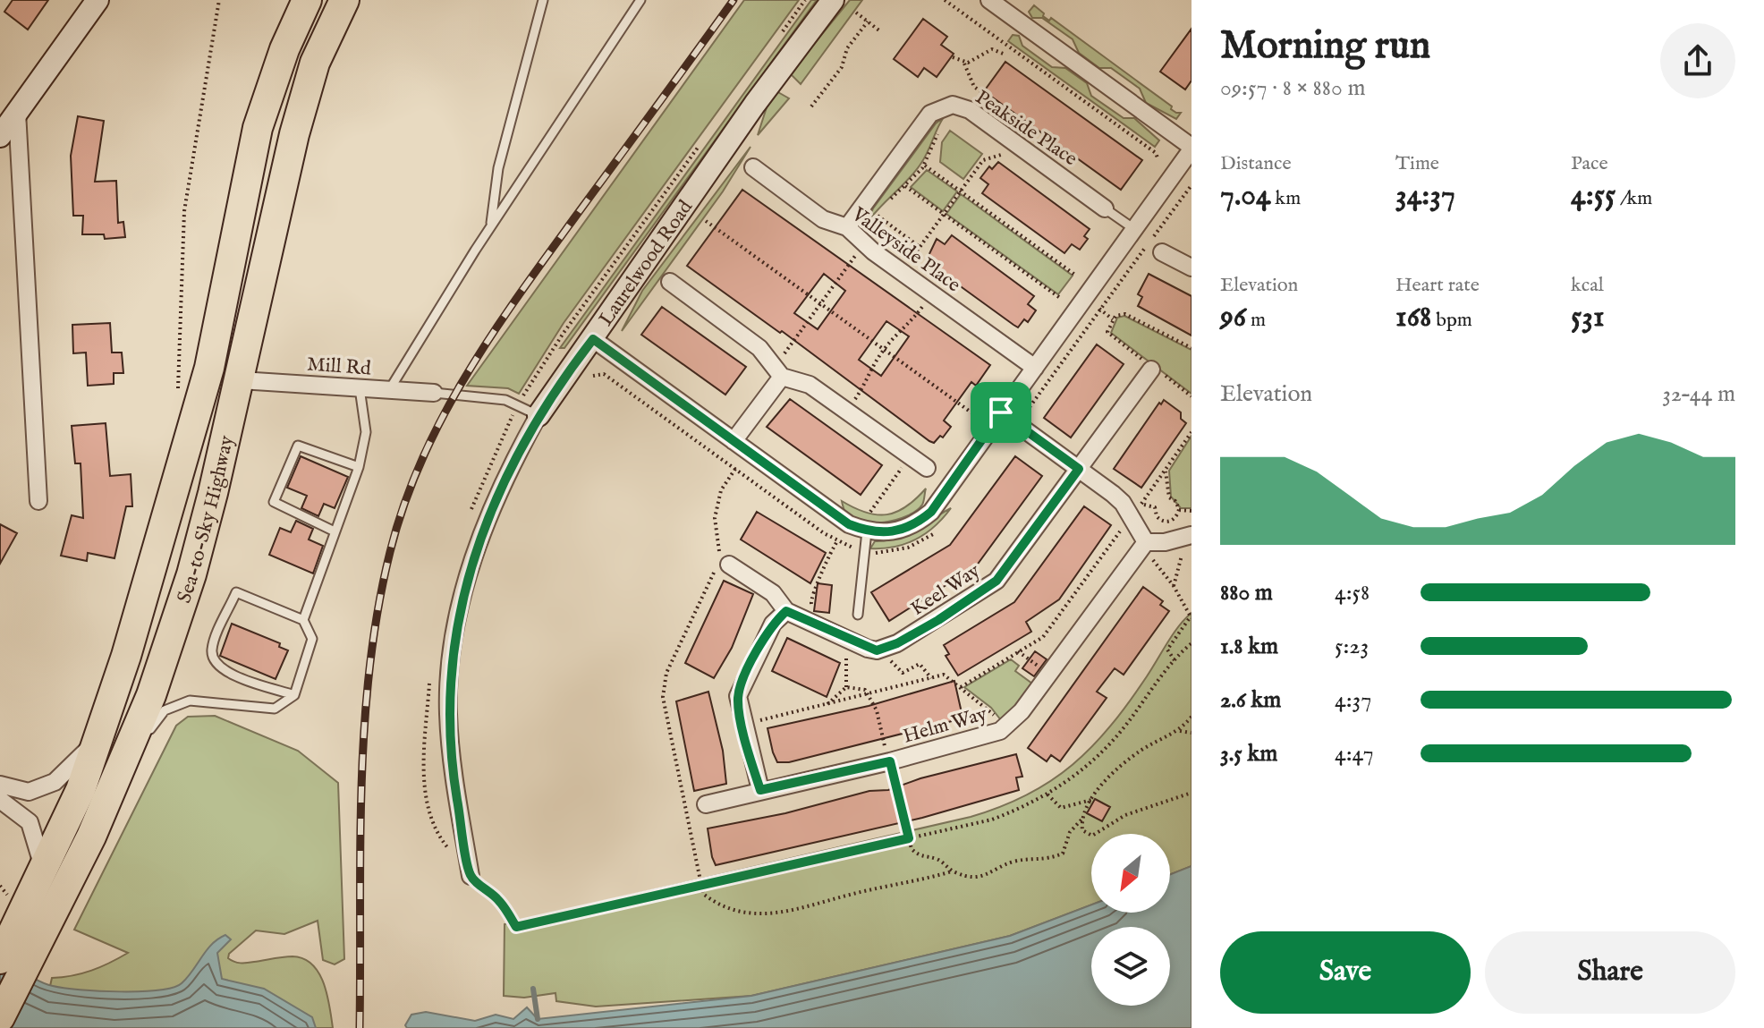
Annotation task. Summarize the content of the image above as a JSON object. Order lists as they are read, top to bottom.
{
  "streets": {
    "highway": ["Sea-to-Sky Highway"],
    "street": [
      "Peakside Place",
      "Valleyside Place",
      "Laurelwood Road",
      "Mill Rd",
      "Keel Way",
      "Helm Way"
    ]
  },
  "crossings": [
    ["Peakside Place", "Valleyside Place"],
    ["Mill Rd", "Sea-to-Sky Highway"]
  ],
  "north": "bottom left",
  "page": {
    "heading": ["Morning run", "09:57 · 8 × 880 m"],
    "stats": [
      ["Distance", "7.04 km"],
      ["Time", "34:37"],
      ["Pace", "4:55 /km"],
      ["Elevation", "96 m"],
      ["Heart rate", "168 bpm"],
      ["kcal", "531"]
    ],
    "chart": ["Elevation", "32–44 m"],
    "list": [
      {
        "name": "880 m",
        "note": "4:58"
      },
      {
        "name": "1.8 km",
        "note": "5:23"
      },
      {
        "name": "2.6 km",
        "note": "4:37"
      },
      {
        "name": "3.5 km",
        "note": "4:47"
      }
    ],
    "buttons": ["Save", "Share"]
  }
}
